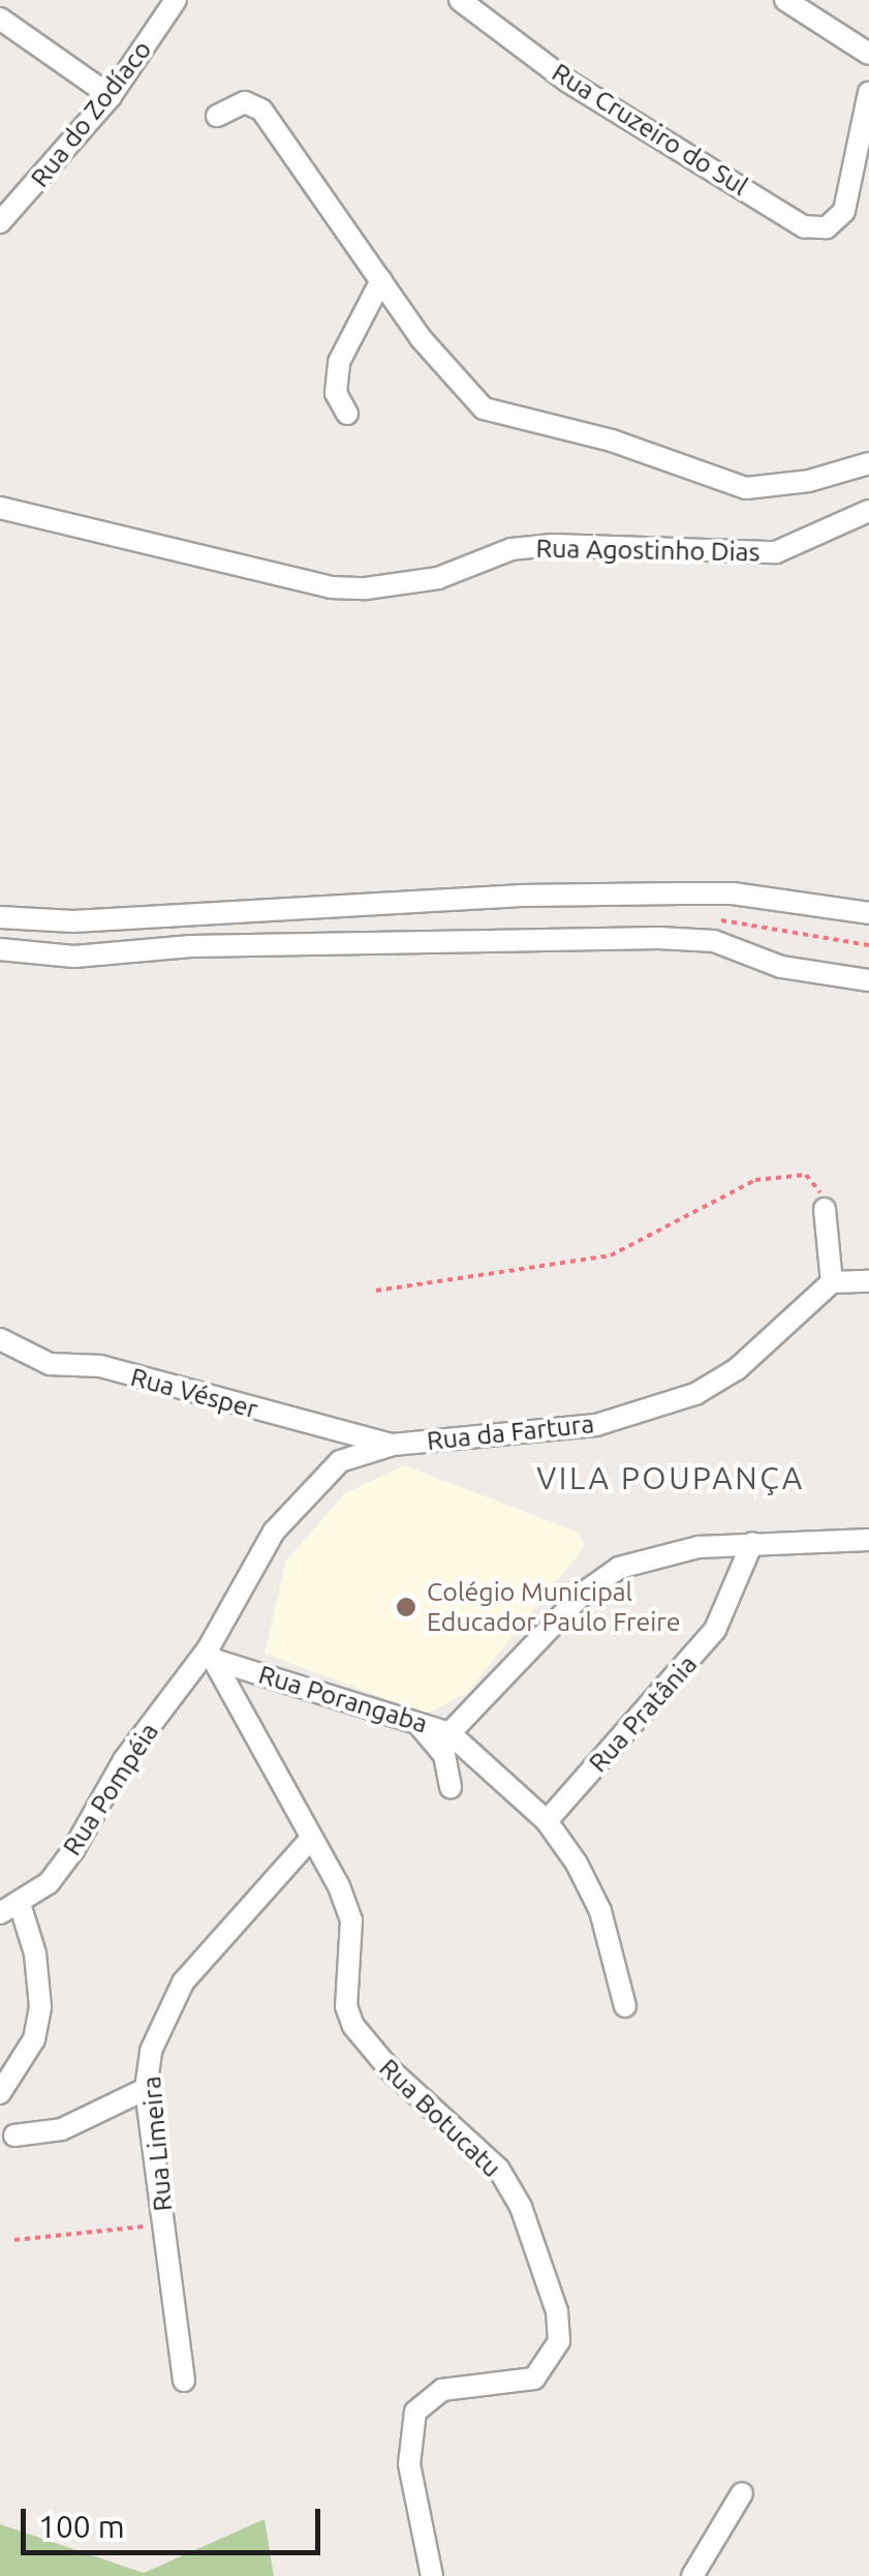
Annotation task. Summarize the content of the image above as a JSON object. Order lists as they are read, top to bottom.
{
  "streets": {
    "street": [
      "Rua do Zodíaco",
      "Rua Cruzeiro do Sul",
      "Rua Agostinho Dias",
      "Rua Vésper",
      "Rua da Fartura",
      "Rua Porangaba",
      "Rua Pratânia",
      "Rua Pompéia",
      "Rua Botucatu",
      "Rua Limeira"
    ]
  },
  "crossings": [
    ["Rua Vésper", "Rua da Fartura"],
    ["Rua da Fartura", "Rua Porangaba"],
    ["Rua da Fartura", "Rua Pompéia"],
    ["Rua da Fartura", "Rua Botucatu"],
    ["Rua Porangaba", "Rua Pratânia"],
    ["Rua Porangaba", "Rua Pompéia"],
    ["Rua Porangaba", "Rua Botucatu"],
    ["Rua Pompéia", "Rua Botucatu"],
    ["Rua Botucatu", "Rua Limeira"]
  ],
  "districts": ["VILA POUPANÇA"],
  "places": ["Colégio Municipal Educador Paulo Freire"],
  "scale_bar": "100 m"
}
